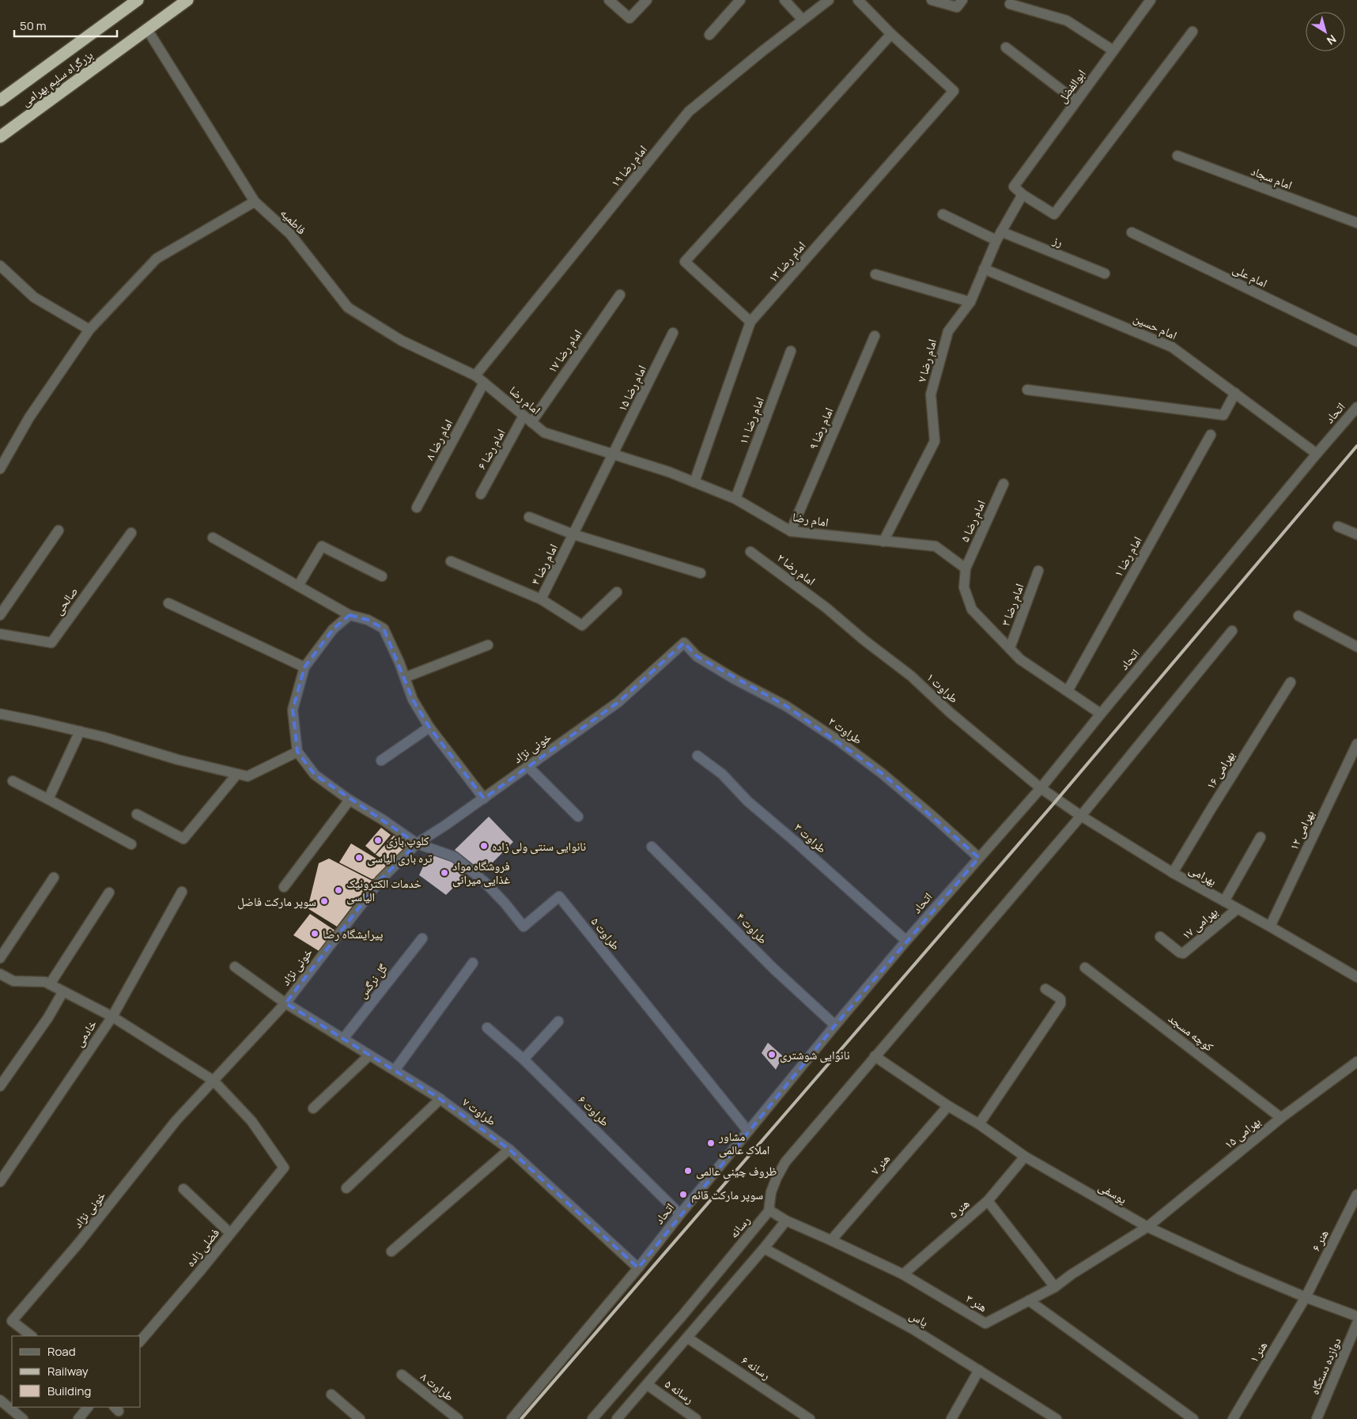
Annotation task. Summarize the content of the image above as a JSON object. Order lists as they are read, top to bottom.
{
  "streets": {
    "highway": ["بزرگراه سلیم بهرامی"],
    "street": [
      "ابوالفضل",
      "امام رضا ۱۹",
      "امام سجاد",
      "فاطمیه",
      "رز",
      "امام رضا ۱۳",
      "امام علی",
      "امام حسین",
      "امام رضا ۱۷",
      "امام رضا ۷",
      "امام رضا ۱۵",
      "امام رضا",
      "اتحاد",
      "امام رضا ۱۱",
      "امام رضا ۹",
      "امام رضا ۸",
      "امام رضا ۶",
      "امام رضا ۵",
      "امام رضا ۱",
      "امام رضا ۴",
      "امام رضا ۲",
      "صالحی",
      "امام رضا ۳",
      "طراوت ۱",
      "طراوت ۲",
      "خونی نژاد",
      "بهرامی ۱۶",
      "بهرامی ۱۲",
      "طراوت ۳",
      "بهرامی",
      "بهرامی ۱۷",
      "طراوت ۴",
      "طراوت ۵",
      "گل نرگس",
      "کوچه مسجد",
      "خادمی",
      "طراوت ۶",
      "طراوت ۷",
      "بهرامی ۱۵",
      "هنر ۷",
      "یوسفی",
      "هنر ۵",
      "رسانه",
      "هنر ۶",
      "فضلی زاده",
      "هنر ۳",
      "یاس",
      "هنر ۱",
      "دوازده دستگاه",
      "رسانه ۶",
      "طراوت ۸",
      "رسانه ۵"
    ]
  },
  "crossings": [
    ["بزرگراه سلیم بهرامی", "فاطمیه"],
    ["ابوالفضل", "امام رضا ۷"],
    ["امام رضا ۱۹", "فاطمیه"],
    ["امام رضا ۱۹", "امام رضا"],
    ["فاطمیه", "امام رضا"],
    ["رز", "امام رضا ۷"],
    ["امام رضا ۱۳", "امام رضا"],
    ["امام حسین", "امام رضا ۷"],
    ["امام حسین", "اتحاد"],
    ["امام رضا ۱۷", "امام رضا"],
    ["امام رضا ۱۷", "امام رضا ۶"],
    ["امام رضا ۷", "امام رضا"],
    ["امام رضا ۱۵", "امام رضا"],
    ["امام رضا ۱۵", "امام رضا ۴"],
    ["امام رضا", "امام رضا ۱۱"],
    ["امام رضا", "امام رضا ۹"],
    ["امام رضا", "امام رضا ۸"],
    ["امام رضا", "امام رضا ۶"],
    ["امام رضا", "امام رضا ۵"],
    ["امام رضا", "امام رضا ۴"],
    ["اتحاد", "طراوت ۱"],
    ["اتحاد", "طراوت ۲"],
    ["اتحاد", "طراوت ۳"],
    ["اتحاد", "بهرامی"],
    ["اتحاد", "طراوت ۴"],
    ["اتحاد", "طراوت ۵"],
    ["اتحاد", "طراوت ۶"],
    ["اتحاد", "طراوت ۷"],
    ["امام رضا ۲", "طراوت ۱"],
    ["طراوت ۱", "بهرامی"],
    ["طراوت ۲", "خونی نژاد"],
    ["خونی نژاد", "طراوت ۵"],
    ["خونی نژاد", "طراوت ۷"],
    ["خونی نژاد", "فضلی زاده"],
    ["بهرامی ۱۶", "بهرامی"],
    ["بهرامی ۱۲", "بهرامی"],
    ["بهرامی", "بهرامی ۱۷"],
    ["گل نرگس", "طراوت ۷"],
    ["کوچه مسجد", "بهرامی ۱۵"],
    ["بهرامی ۱۵", "یوسفی"],
    ["بهرامی ۱۵", "هنر ۳"],
    ["هنر ۷", "یوسفی"],
    ["هنر ۷", "هنر ۳"],
    ["یوسفی", "هنر ۵"],
    ["یوسفی", "هنر ۶"],
    ["یوسفی", "هنر ۳"],
    ["یوسفی", "هنر ۱"],
    ["هنر ۵", "هنر ۳"],
    ["هنر ۶", "هنر ۱"]
  ],
  "places": [
    "کلوپ بازی",
    "نانوایی سنتی ولی زاده",
    "تره باری الیاسی",
    "فروشگاه مواد غذایی میرانی",
    "خدمات الکترونیک الیاسی",
    "سوپر مارکت فاضل",
    "پیرایشگاه رضا",
    "نانوایی شوشتری",
    "مشاور املاک عالمی",
    "ظروف چینی عالمی",
    "سوپر مارکت قائم"
  ],
  "legend": ["Road", "Railway", "Building"],
  "scale_bar": "50 m",
  "north": "bottom right"
}
